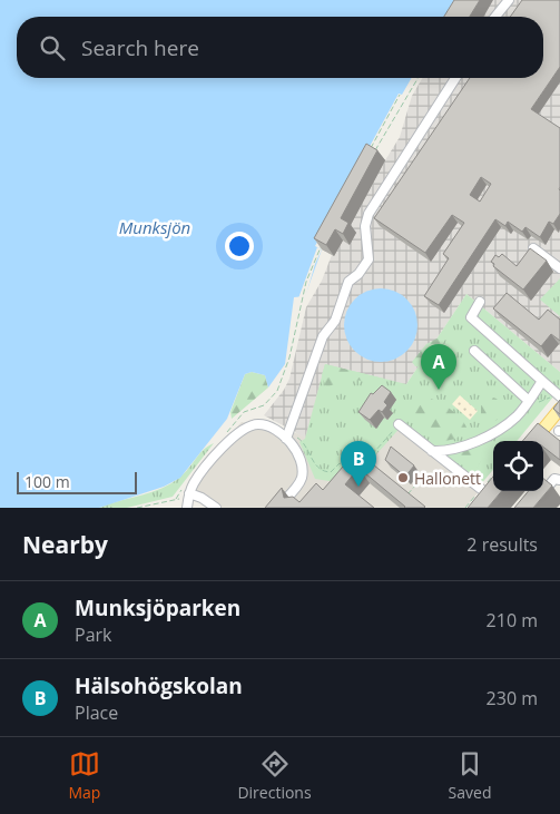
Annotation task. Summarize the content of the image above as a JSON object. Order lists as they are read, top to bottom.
{
  "water": ["Munksjön"],
  "places": ["Hallonett"],
  "scale_bar": "100 m",
  "page": {
    "search": "Search here",
    "pins": ["A", "B"],
    "scale": "100 m",
    "heading": ["Nearby", "2 results"],
    "list": [
      {
        "mark": "A",
        "name": "Munksjöparken",
        "note": "Park",
        "value": "210 m"
      },
      {
        "mark": "B",
        "name": "Hälsohögskolan",
        "note": "Place",
        "value": "230 m"
      }
    ],
    "nav": ["Map", "Directions", "Saved"]
  }
}
